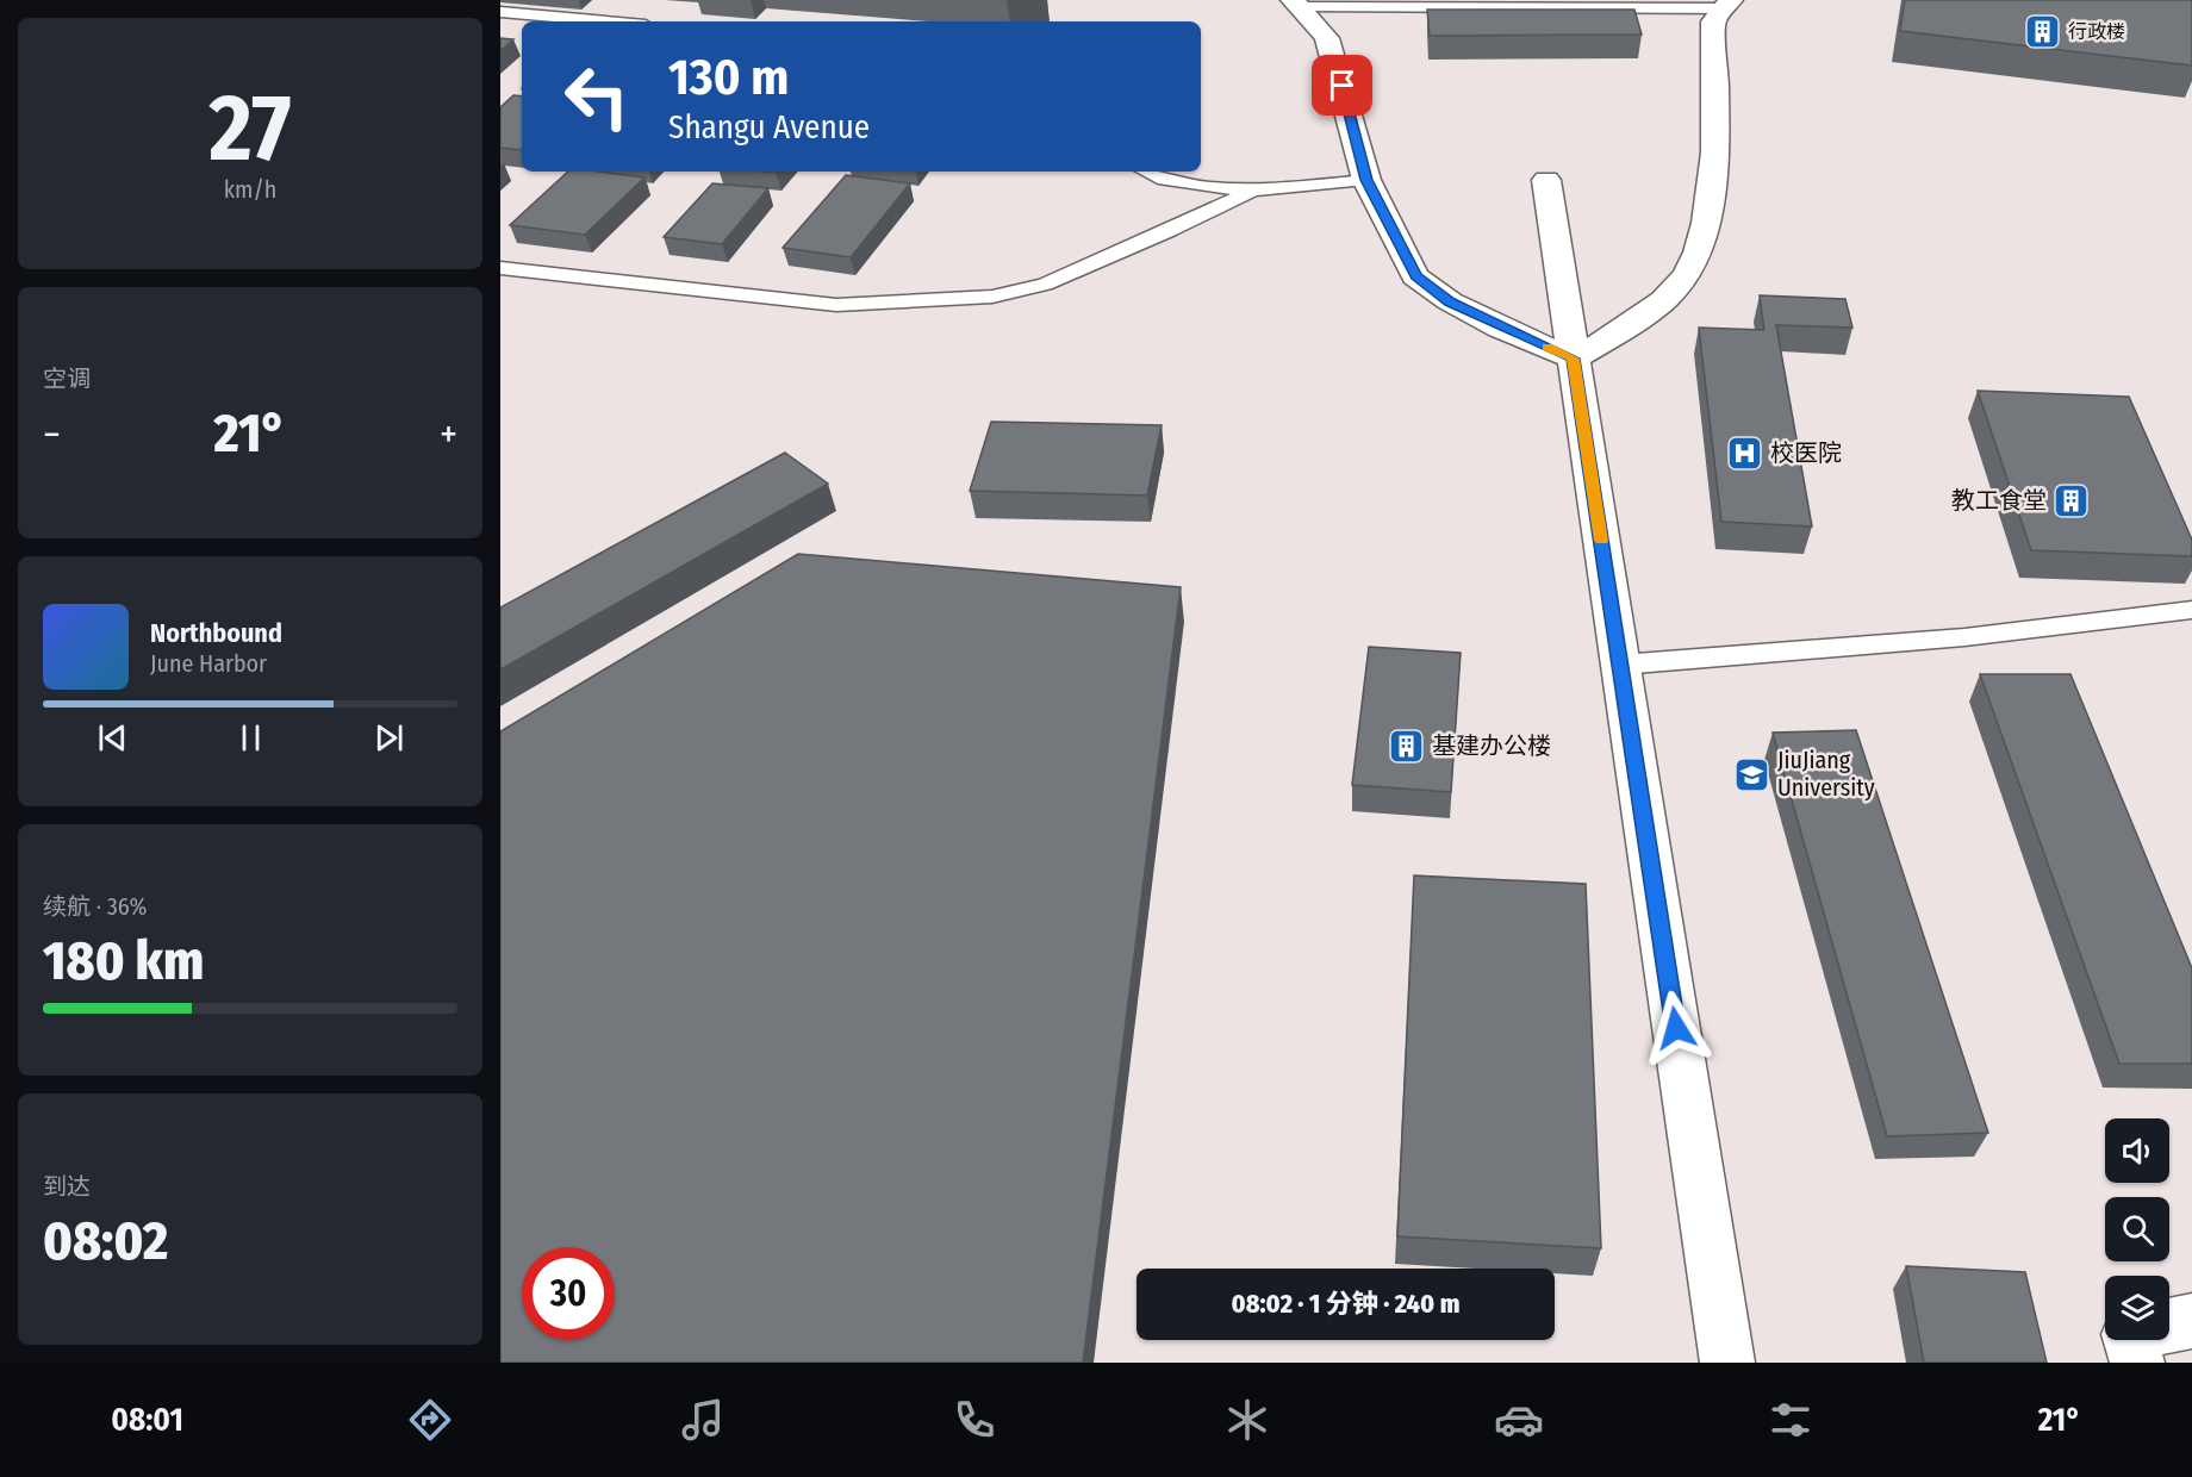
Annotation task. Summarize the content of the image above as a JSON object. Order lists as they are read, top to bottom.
{
  "places": {
    "building": ["行政楼", "教工食堂", "基建办公楼"],
    "hospital": ["校医院"],
    "school or university": ["JiuJiang University"]
  },
  "page": {
    "tile": [
      ["27", "km/h"],
      "空调",
      ["续航 · 36%", "180 km"],
      ["到达", "08:02"]
    ],
    "turn": ["130 m", "Shangu Avenue"],
    "heat": ["−", "21°", "+"],
    "song": ["Northbound", "June Harbor"],
    "limit": "30",
    "trip": "08:02 · 1 分钟 · 240 m",
    "tabs": ["08:01", "21°"]
  }
}
